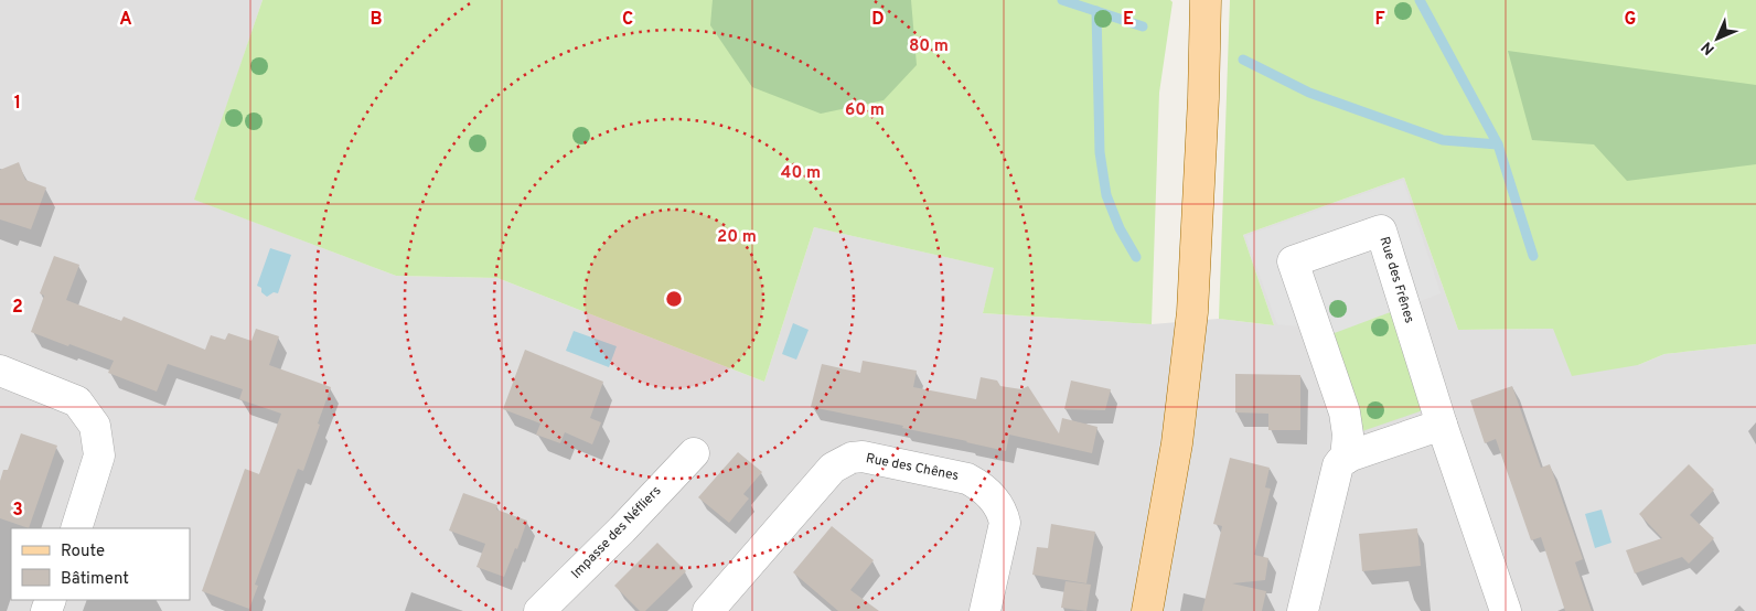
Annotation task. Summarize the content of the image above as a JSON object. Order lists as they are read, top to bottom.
{
  "streets": {
    "street": ["Rue des Frênes", "Rue des Chênes", "Impasse des Néfliers"]
  },
  "legend": ["Route", "Bâtiment"],
  "north": "bottom left",
  "grid": {
    "columns": [
      "A",
      "B",
      "C",
      "D",
      "E",
      "F",
      "G"
    ],
    "rows": ["1", "2", "3"]
  },
  "rings": [
    "80 m",
    "60 m",
    "40 m",
    "20 m"
  ]
}
